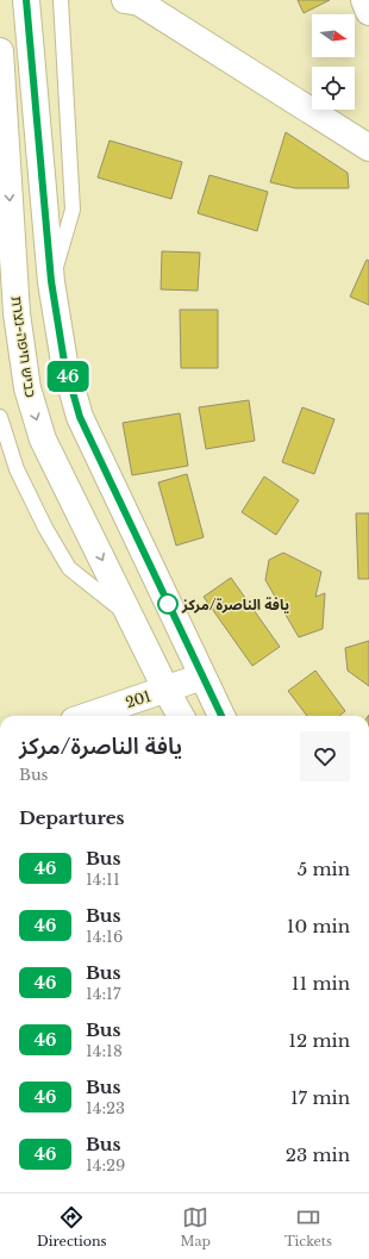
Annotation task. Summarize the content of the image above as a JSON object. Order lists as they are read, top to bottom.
{
  "streets": {
    "main road": ["כביש חיפה-נצרת", "201"]
  },
  "crossings": [
    ["כביש חיפה-נצרת", "201"]
  ],
  "places": ["يافة الناصرة/مركز"],
  "lines": ["bus line 46"],
  "north": "right",
  "page": {
    "on_map": "46",
    "heading": [
      ["يافة الناصرة/مركز", "Bus"],
      "Departures"
    ],
    "list": [
      {
        "mark": "46",
        "name": "Bus",
        "note": "14:11",
        "value": "5 min"
      },
      {
        "mark": "46",
        "name": "Bus",
        "note": "14:16",
        "value": "10 min"
      },
      {
        "mark": "46",
        "name": "Bus",
        "note": "14:17",
        "value": "11 min"
      },
      {
        "mark": "46",
        "name": "Bus",
        "note": "14:18",
        "value": "12 min"
      },
      {
        "mark": "46",
        "name": "Bus",
        "note": "14:23",
        "value": "17 min"
      },
      {
        "mark": "46",
        "name": "Bus",
        "note": "14:29",
        "value": "23 min"
      }
    ],
    "tabs": ["Directions", "Map", "Tickets"]
  }
}
